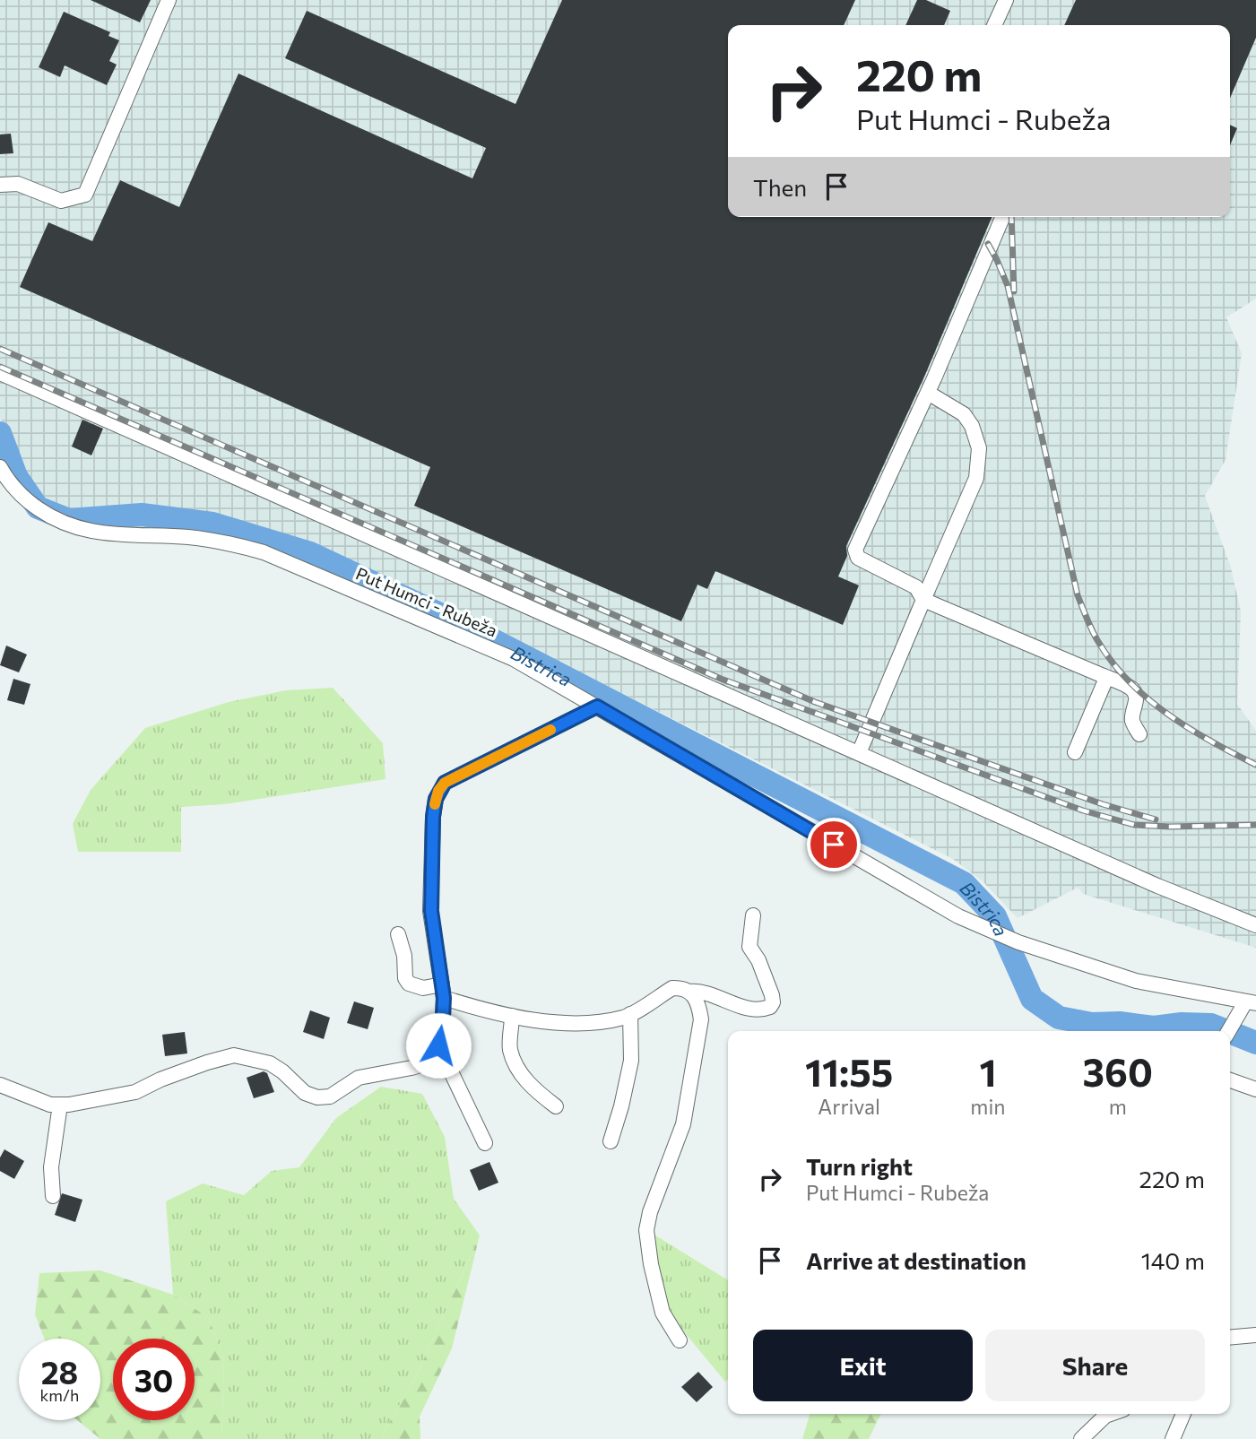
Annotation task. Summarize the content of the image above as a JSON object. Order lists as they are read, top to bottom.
{
  "streets": {
    "street": ["Put Humci - Rubeža"]
  },
  "water": ["Bistrica"],
  "page": {
    "turn": ["220 m", "Put Humci - Rubeža"],
    "then": "Then",
    "eta": [
      "11:55",
      "Arrival",
      "1",
      "min",
      "360",
      "m"
    ],
    "list": [
      {
        "name": "Turn right",
        "note": "Put Humci - Rubeža",
        "value": "220 m"
      },
      {
        "name": "Arrive at destination",
        "value": "140 m"
      }
    ],
    "buttons": ["Exit", "Share"],
    "speed": "28 km/h",
    "limit": "30"
  }
}
